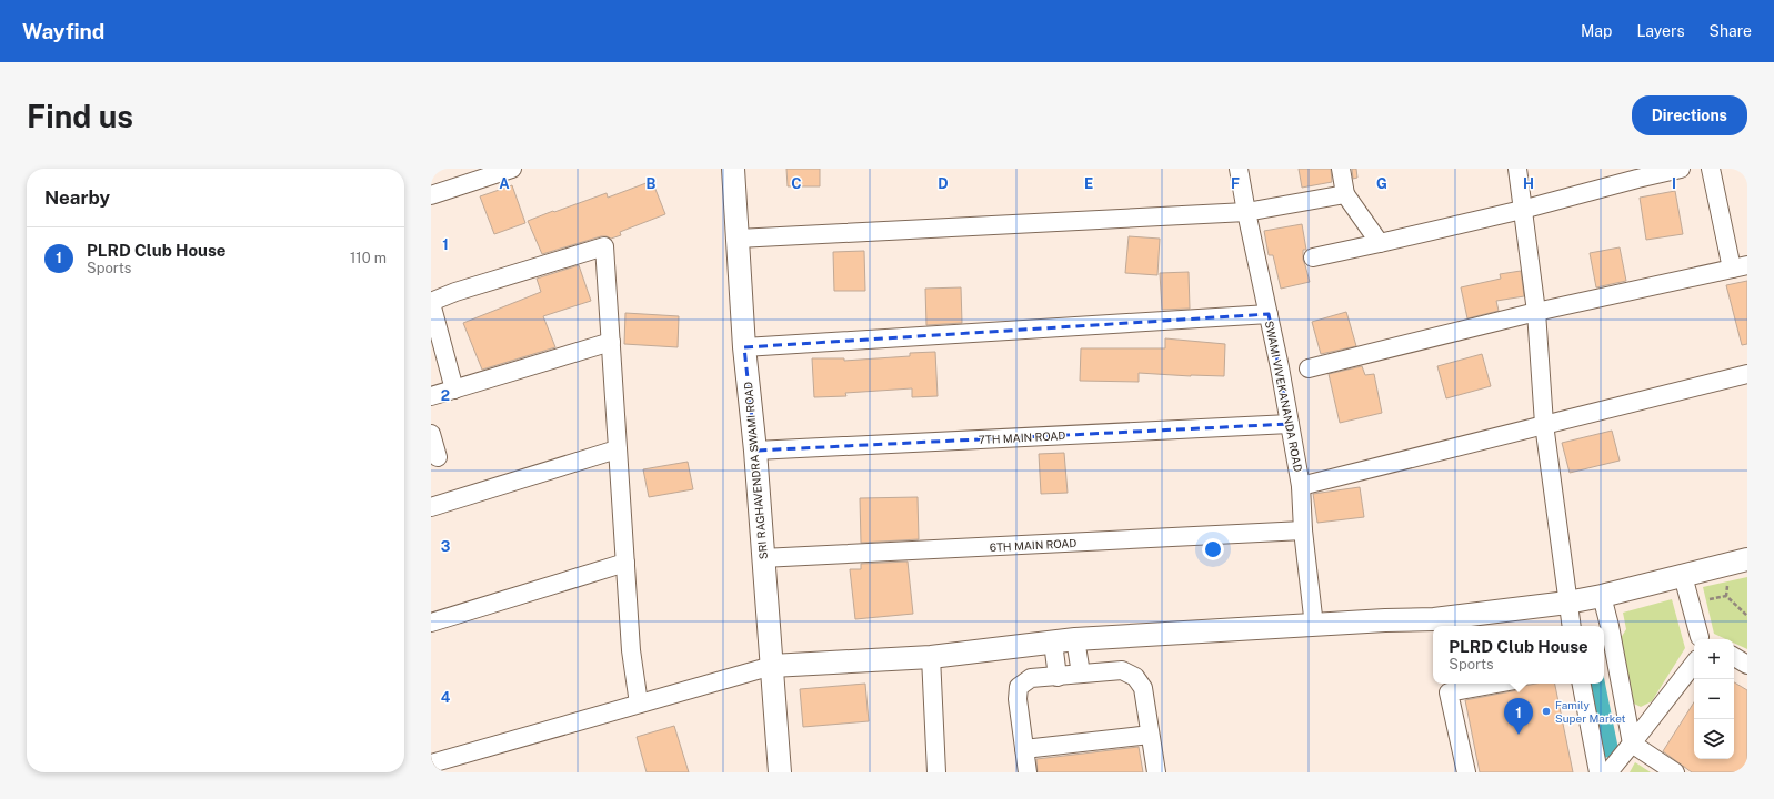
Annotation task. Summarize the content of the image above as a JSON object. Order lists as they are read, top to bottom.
{
  "streets": {
    "street": [
      "SWAMI VIVEKANANDA ROAD",
      "7TH MAIN ROAD",
      "SRI RAGHAVENDRA SWAMI ROAD",
      "6TH MAIN ROAD"
    ]
  },
  "crossings": [
    ["SWAMI VIVEKANANDA ROAD", "7TH MAIN ROAD"],
    ["SWAMI VIVEKANANDA ROAD", "6TH MAIN ROAD"],
    ["7TH MAIN ROAD", "SRI RAGHAVENDRA SWAMI ROAD"],
    ["SRI RAGHAVENDRA SWAMI ROAD", "6TH MAIN ROAD"]
  ],
  "places": ["Family Super Market"],
  "page": {
    "header": "Wayfind",
    "nav": ["Map", "Layers", "Share"],
    "buttons": "Directions",
    "title": "Find us",
    "heading": "Nearby",
    "list": [
      {
        "mark": "1",
        "name": "PLRD Club House",
        "note": "Sports",
        "value": "110 m"
      }
    ],
    "popup": ["PLRD Club House", "Sports"],
    "map_buttons": ["+", "−"],
    "pins": "1"
  },
  "grid": {
    "columns": [
      "A",
      "B",
      "C",
      "D",
      "E",
      "F",
      "G",
      "H",
      "I"
    ],
    "rows": [
      "1",
      "2",
      "3",
      "4"
    ]
  }
}
